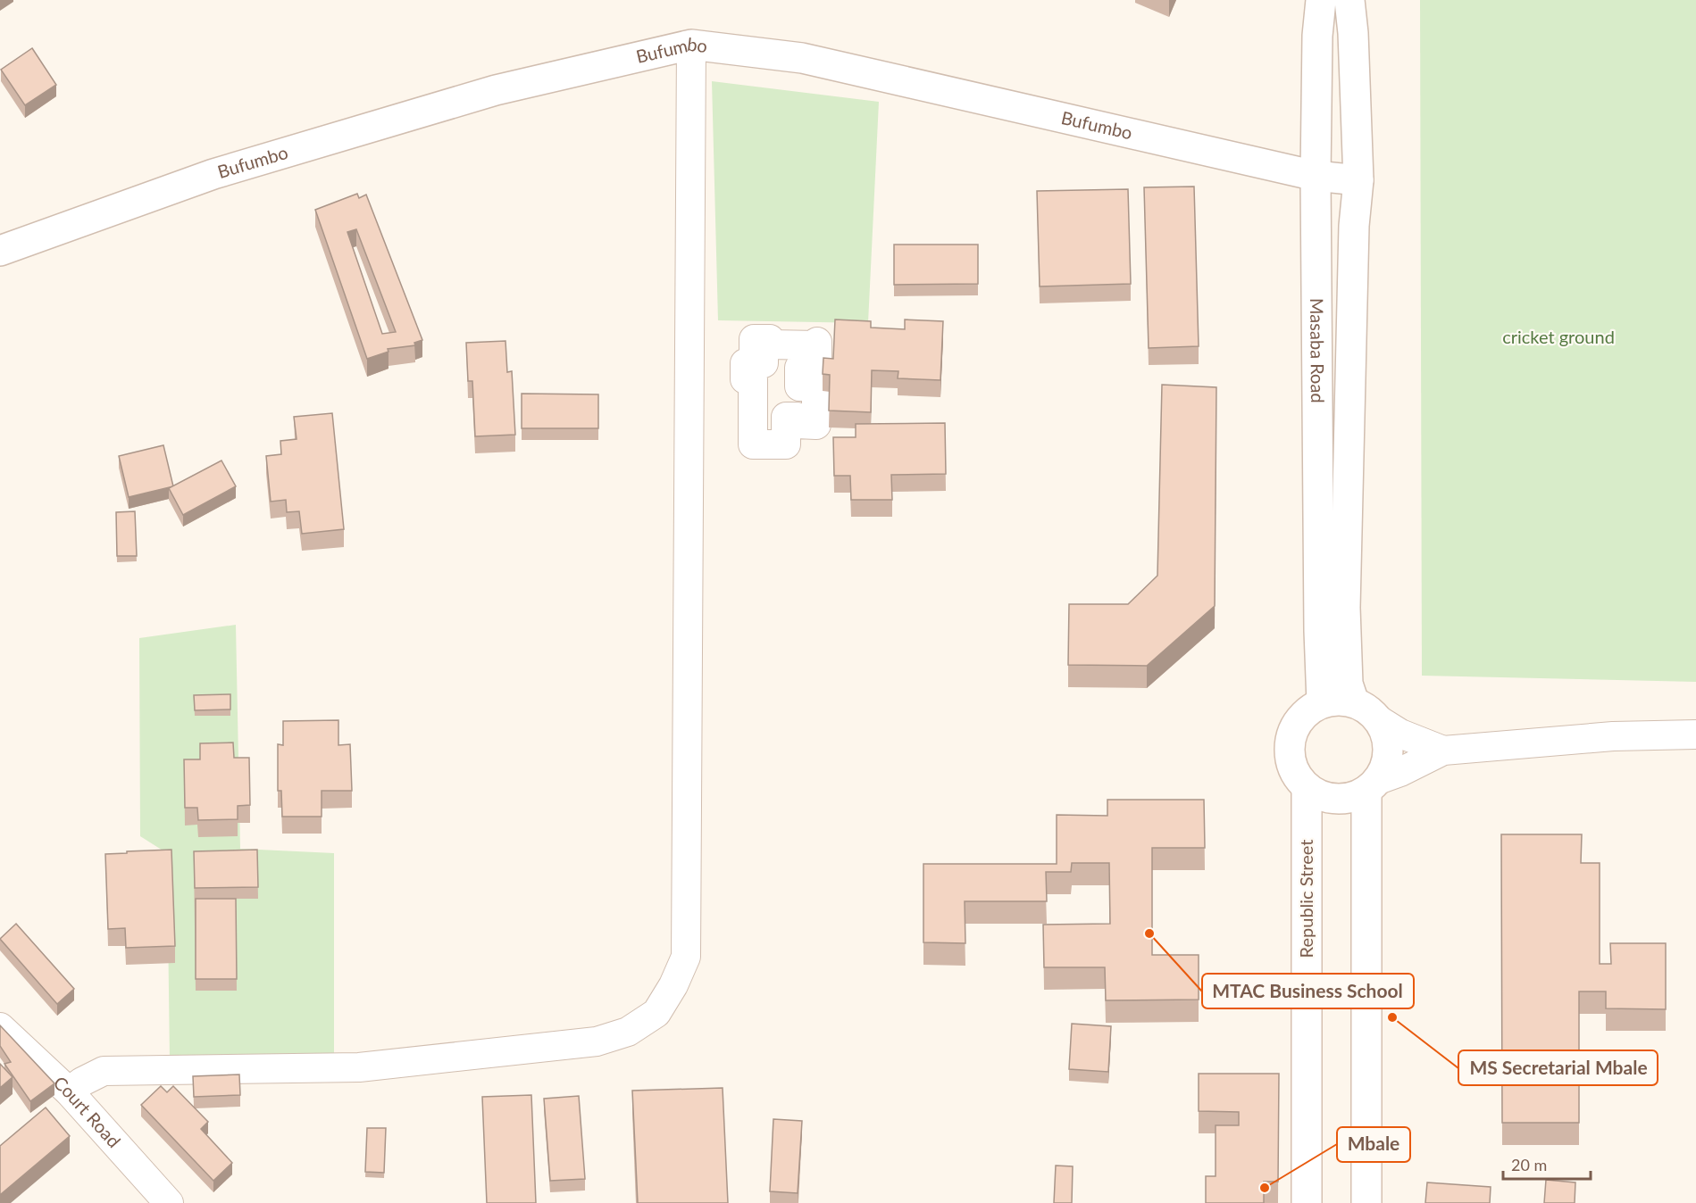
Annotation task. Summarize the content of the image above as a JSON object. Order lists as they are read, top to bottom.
{
  "streets": {
    "street": [
      "Bufumbo",
      "Masaba Road",
      "Republic Street",
      "Court Road"
    ]
  },
  "crossings": [
    ["Bufumbo", "Masaba Road"],
    ["Masaba Road", "Republic Street"]
  ],
  "parks": ["cricket ground"],
  "places": ["MTAC Business School", "MS Secretarial Mbale", "Mbale"],
  "scale_bar": "20 m"
}
